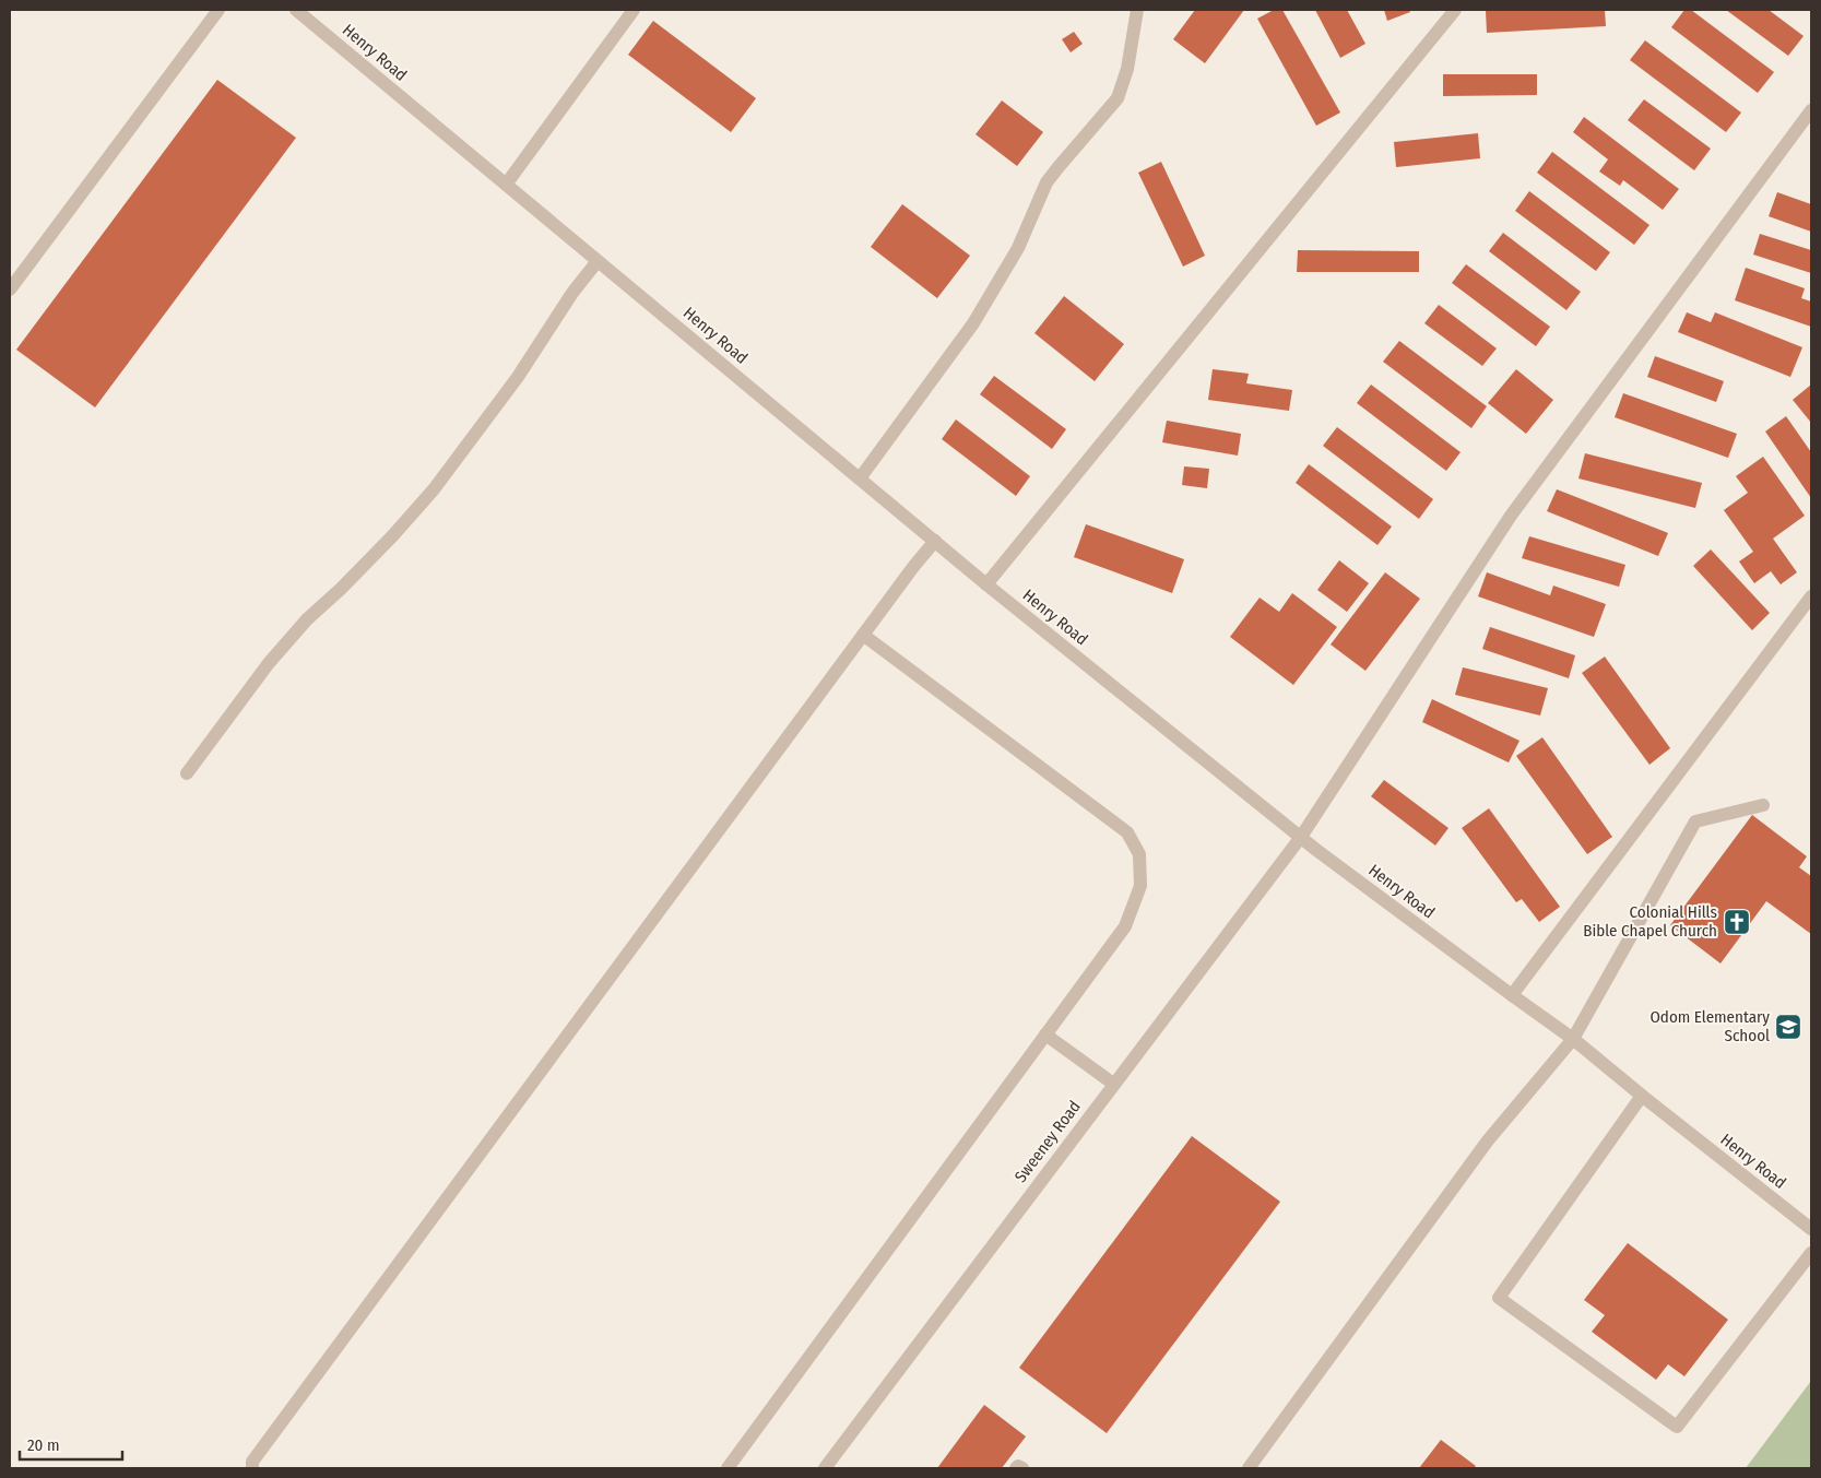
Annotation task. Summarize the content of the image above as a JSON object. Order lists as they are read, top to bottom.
{
  "streets": {
    "street": ["Henry Road", "Sweeney Road"]
  },
  "crossings": [
    ["Henry Road", "Sweeney Road"]
  ],
  "places": {
    "church": ["Colonial Hills Bible Chapel Church"],
    "school or university": ["Odom Elementary School"]
  },
  "scale_bar": "20 m"
}
